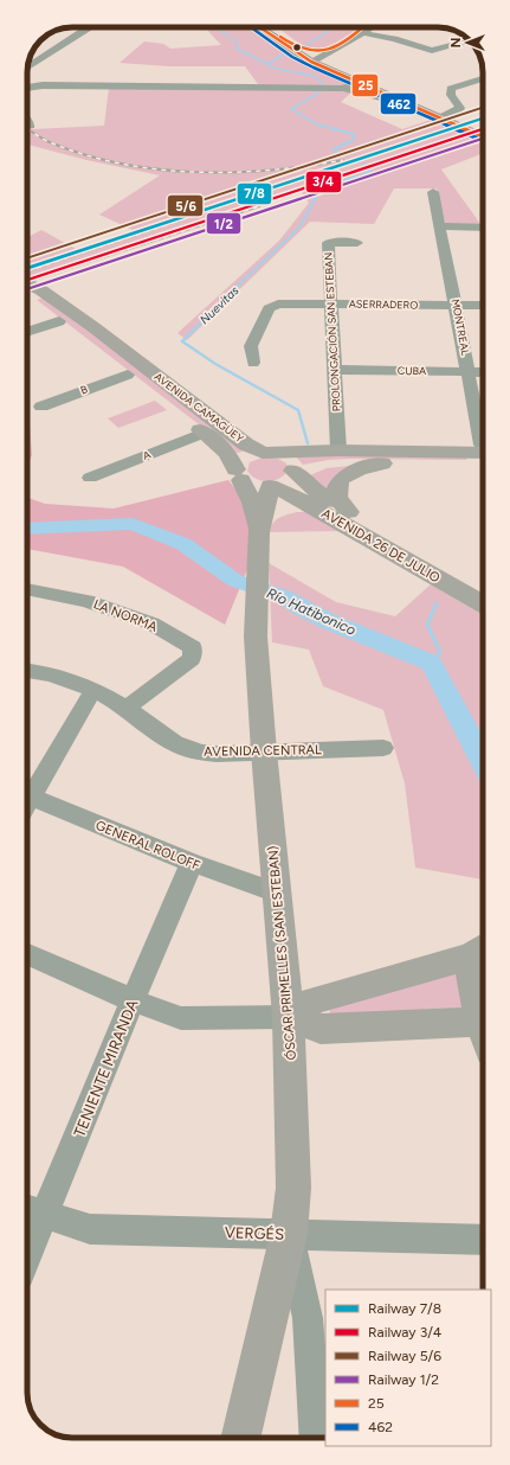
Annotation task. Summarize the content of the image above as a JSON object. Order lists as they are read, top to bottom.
{
  "streets": {
    "main road": ["AVENIDA CAMAGÜEY", "AVENIDA 26 DE JULIO", "ÓSCAR PRIMELLES (SAN ESTEBAN)"],
    "street": [
      "ASERRADERO",
      "MONTREAL",
      "PROLONGACIÓN SAN ESTEBAN",
      "CUBA",
      "B",
      "A",
      "LA NORMA",
      "AVENIDA CENTRAL",
      "GENERAL ROLOFF",
      "TENIENTE MIRANDA",
      "VERGÉS"
    ]
  },
  "crossings": [
    ["ASERRADERO", "MONTREAL"],
    ["ASERRADERO", "PROLONGACIÓN SAN ESTEBAN"],
    ["MONTREAL", "CUBA"],
    ["PROLONGACIÓN SAN ESTEBAN", "CUBA"],
    ["B", "AVENIDA CAMAGÜEY"],
    ["AVENIDA CAMAGÜEY", "A"],
    ["AVENIDA CAMAGÜEY", "AVENIDA 26 DE JULIO"],
    ["AVENIDA CAMAGÜEY", "ÓSCAR PRIMELLES (SAN ESTEBAN)"],
    ["AVENIDA 26 DE JULIO", "ÓSCAR PRIMELLES (SAN ESTEBAN)"],
    ["LA NORMA", "AVENIDA CENTRAL"],
    ["AVENIDA CENTRAL", "ÓSCAR PRIMELLES (SAN ESTEBAN)"],
    ["GENERAL ROLOFF", "ÓSCAR PRIMELLES (SAN ESTEBAN)"],
    ["GENERAL ROLOFF", "TENIENTE MIRANDA"],
    ["ÓSCAR PRIMELLES (SAN ESTEBAN)", "VERGÉS"],
    ["TENIENTE MIRANDA", "VERGÉS"]
  ],
  "water": ["Nuevitas", "Río Hatibonico"],
  "lines": [
    "transit line 25",
    "transit line 462",
    "rail line 5/6",
    "rail line 7/8",
    "rail line 3/4",
    "rail line 1/2"
  ],
  "legend": [
    "Railway 7/8",
    "Railway 3/4",
    "Railway 5/6",
    "Railway 1/2",
    "25",
    "462"
  ],
  "north": "left"
}
